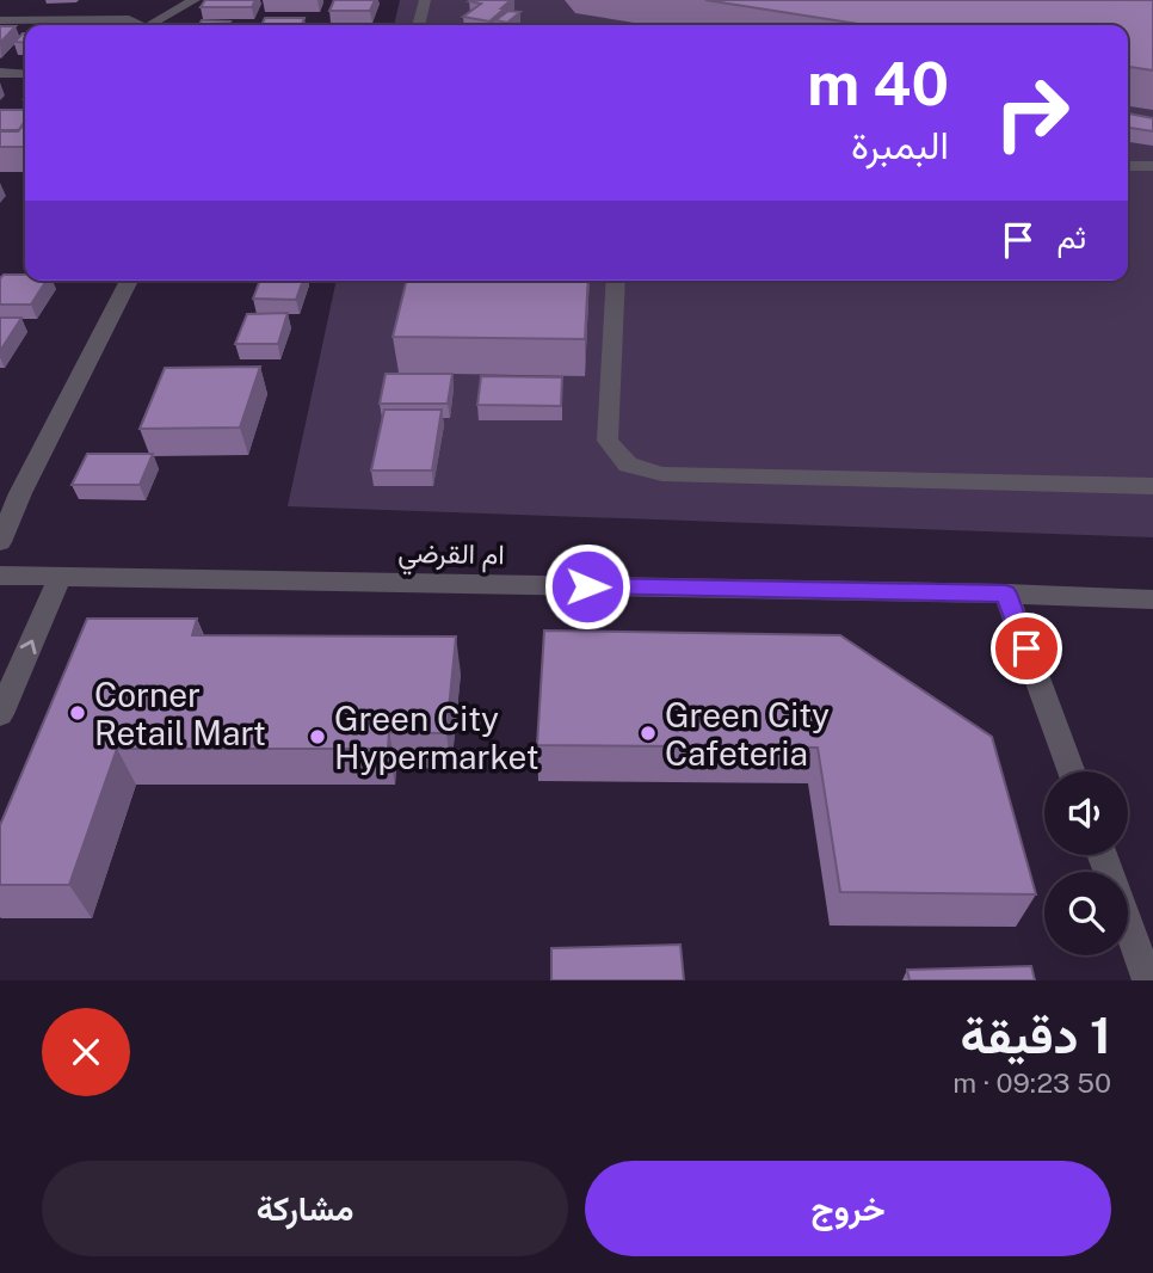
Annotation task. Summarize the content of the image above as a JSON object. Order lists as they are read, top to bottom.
{
  "streets": {
    "street": ["ام القرضي"]
  },
  "places": ["Corner Retail Mart", "Green City Cafeteria", "Green City Hypermarket"],
  "page": {
    "turn": ["40 m", "البمبرة"],
    "then": "ثم",
    "heading": ["1 دقيقة", "50 m · 09:23"],
    "buttons": ["خروج", "مشاركة"]
  }
}
